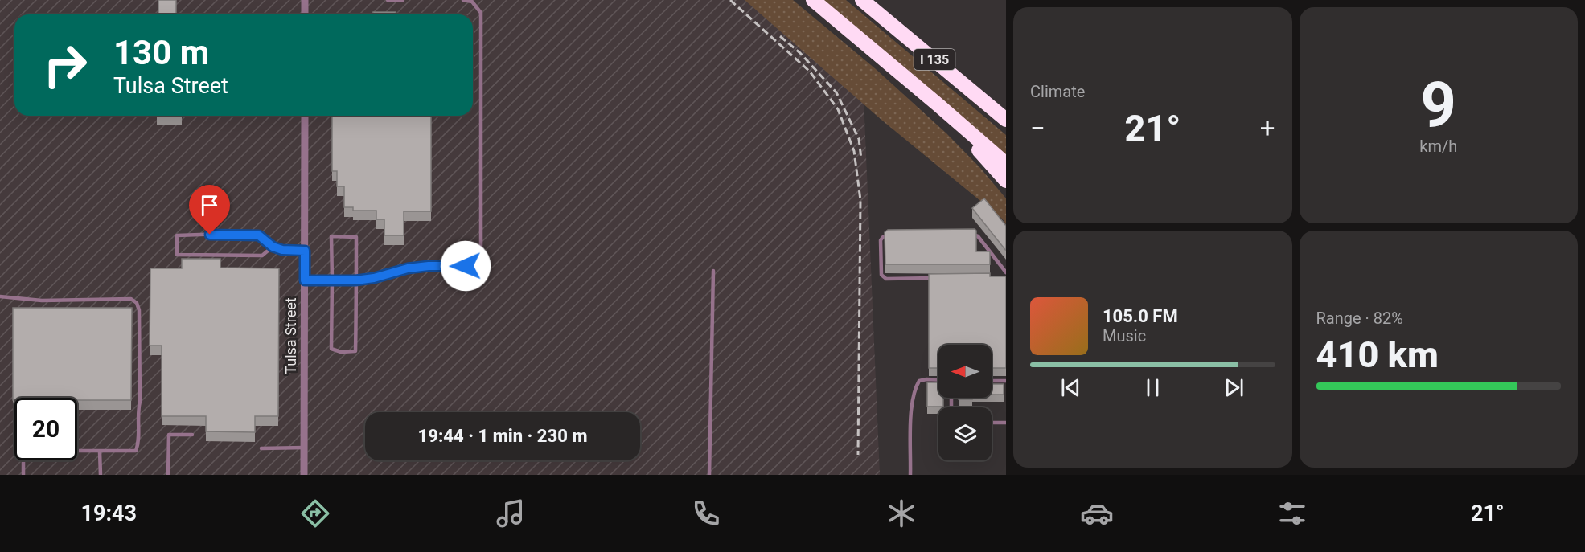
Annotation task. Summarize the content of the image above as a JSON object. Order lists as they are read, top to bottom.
{
  "streets": {
    "highway": ["I 135"],
    "street": ["Tulsa Street"]
  },
  "north": "left",
  "page": {
    "tile": [
      "Climate",
      ["9", "km/h"],
      ["Range · 82%", "410 km"]
    ],
    "turn": ["130 m", "Tulsa Street"],
    "heat": ["−", "21°", "+"],
    "song": ["105.0 FM", "Music"],
    "limit": "20",
    "trip": "19:44 · 1 min · 230 m",
    "tabs": ["19:43", "21°"]
  }
}
